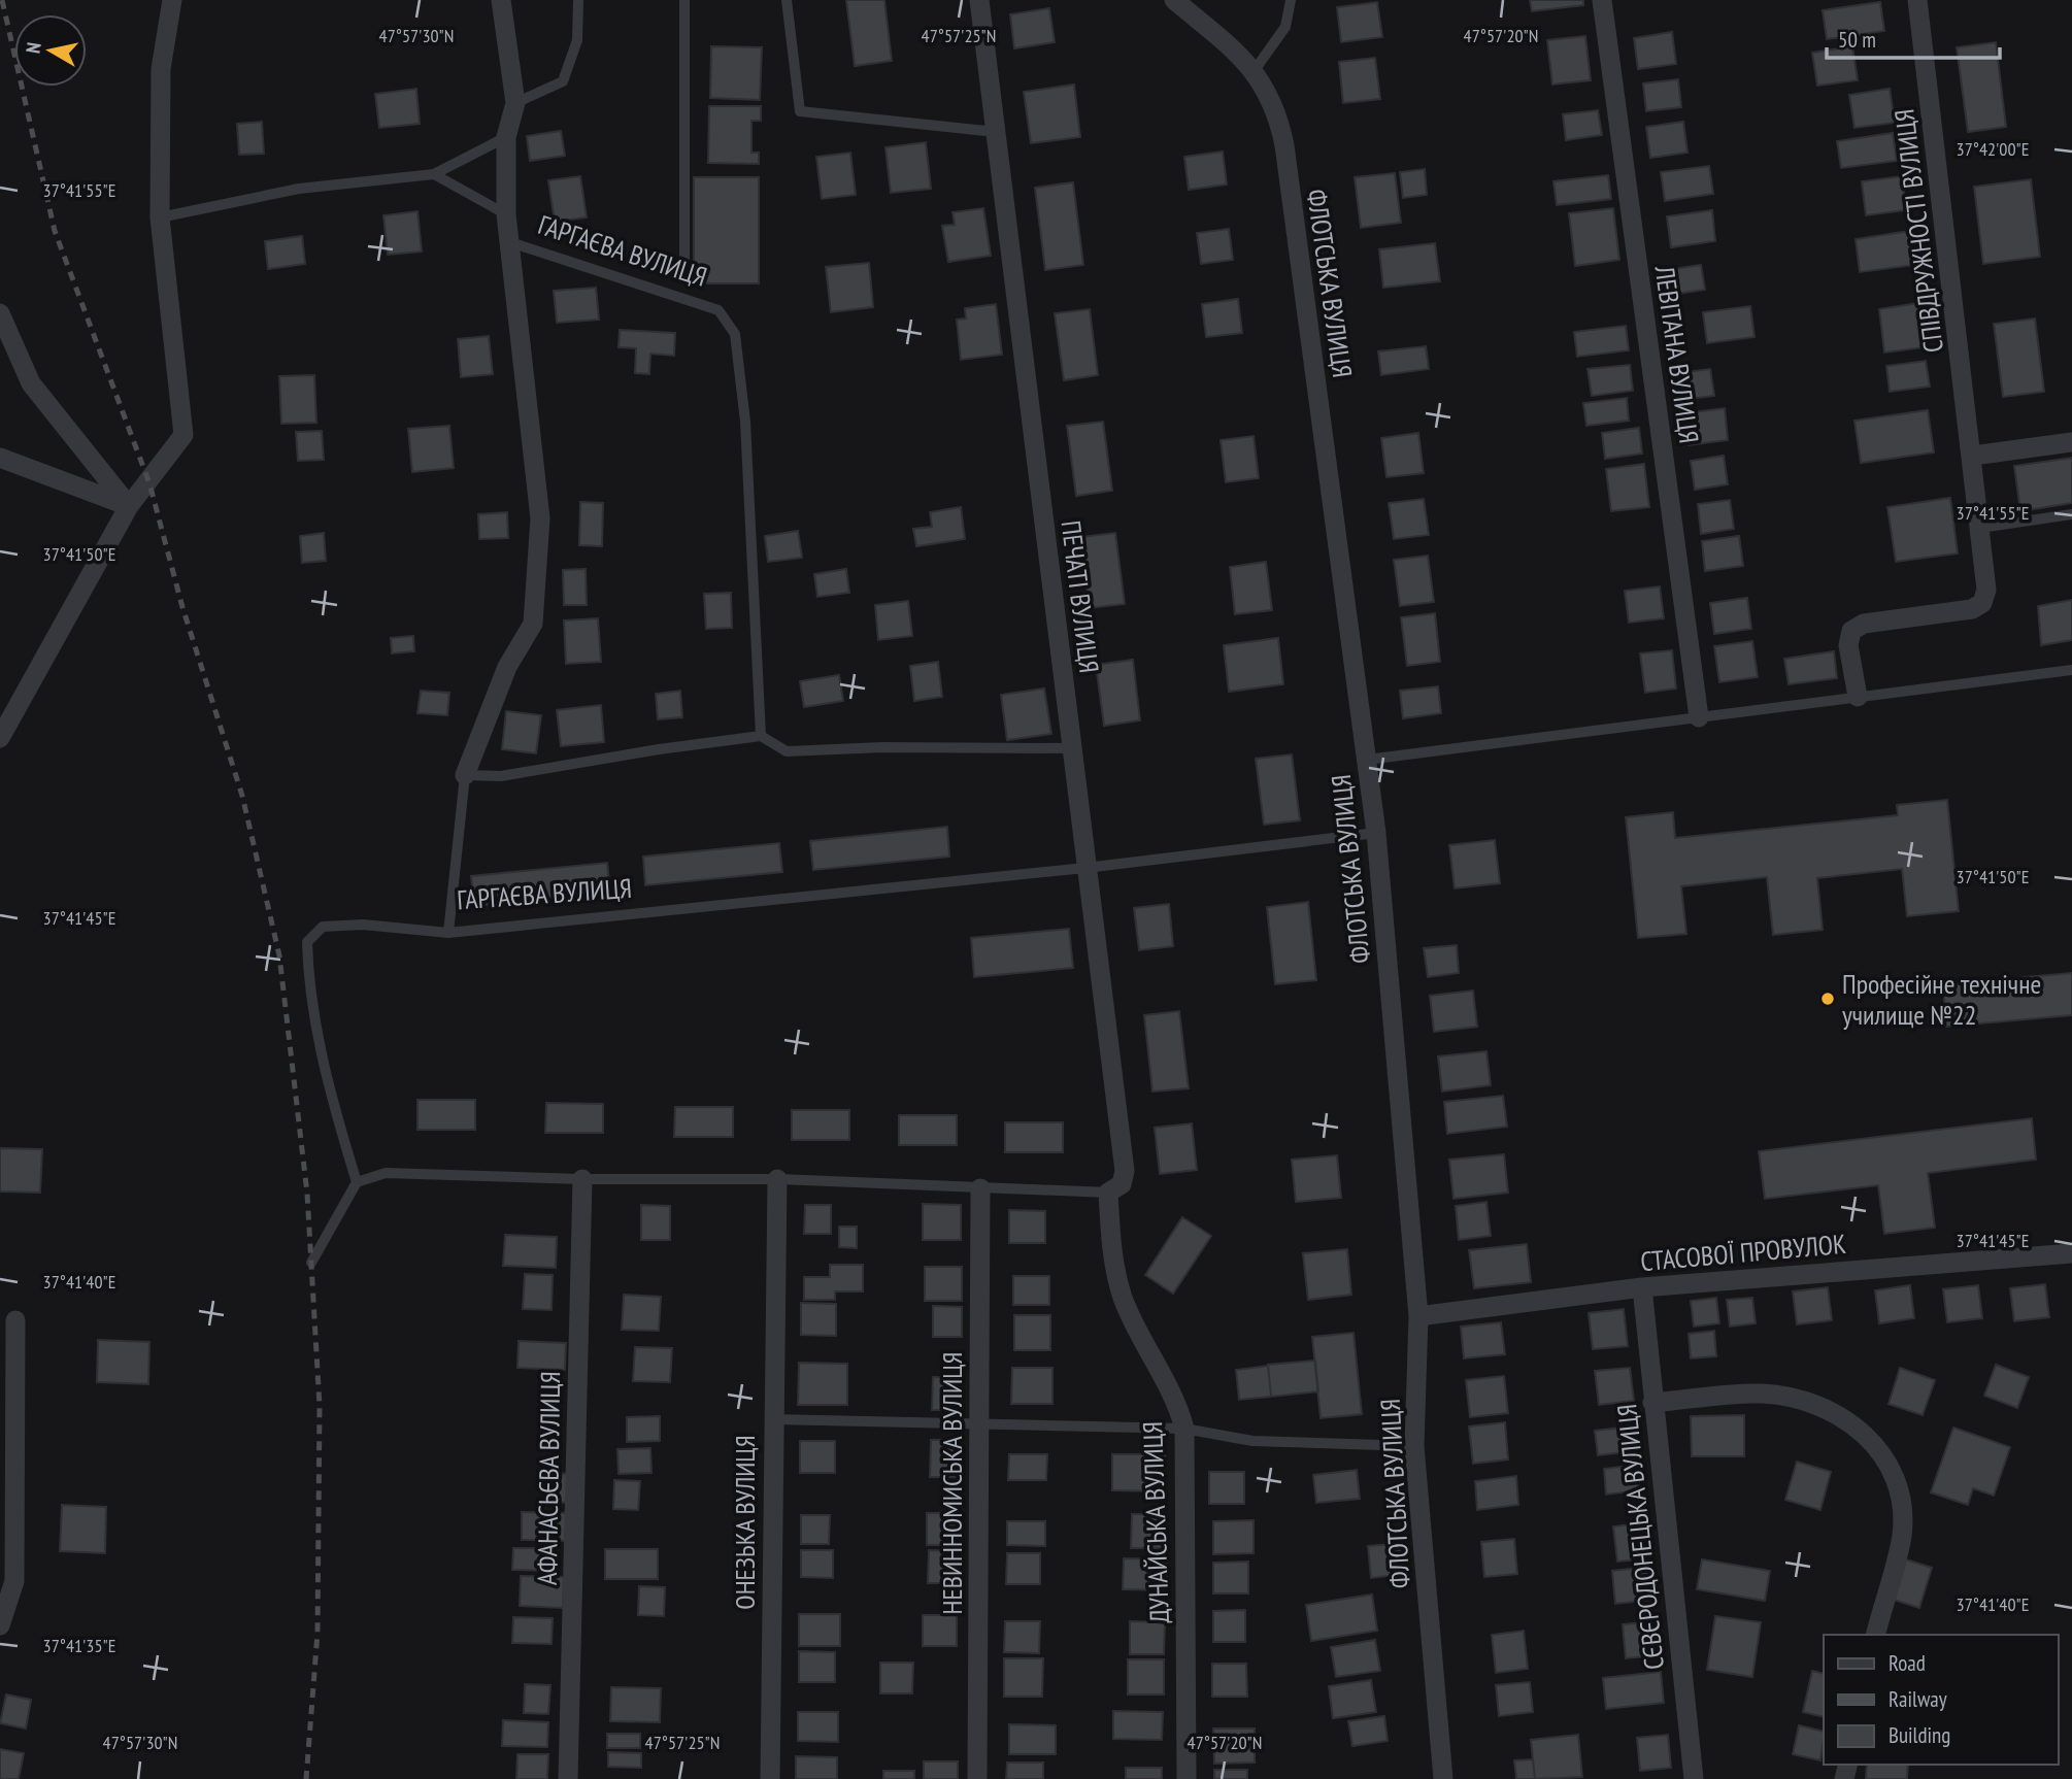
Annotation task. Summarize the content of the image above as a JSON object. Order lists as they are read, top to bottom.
{
  "streets": {
    "street": [
      "СПІВДРУЖНОСТІ ВУЛИЦЯ",
      "ГАРГАЄВА ВУЛИЦЯ",
      "ФЛОТСЬКА ВУЛИЦЯ",
      "ЛЕВІТАНА ВУЛИЦЯ",
      "ПЕЧАТІ ВУЛИЦЯ",
      "СТАСОВОЇ ПРОВУЛОК",
      "АФАНАСЬЄВА ВУЛИЦЯ",
      "НЕВИННОМИСЬКА ВУЛИЦЯ",
      "ОНЕЗЬКА ВУЛИЦЯ",
      "ДУНАЙСЬКА ВУЛИЦЯ",
      "СЄВЄРОДОНЕЦЬКА ВУЛИЦЯ"
    ]
  },
  "crossings": [
    ["ГАРГАЄВА ВУЛИЦЯ", "ФЛОТСЬКА ВУЛИЦЯ"],
    ["ГАРГАЄВА ВУЛИЦЯ", "ПЕЧАТІ ВУЛИЦЯ"],
    ["ФЛОТСЬКА ВУЛИЦЯ", "СТАСОВОЇ ПРОВУЛОК"],
    ["ПЕЧАТІ ВУЛИЦЯ", "ДУНАЙСЬКА ВУЛИЦЯ"],
    ["СТАСОВОЇ ПРОВУЛОК", "СЄВЄРОДОНЕЦЬКА ВУЛИЦЯ"]
  ],
  "places": ["Професійне технічне училище №22"],
  "legend": ["Road", "Railway", "Building"],
  "scale_bar": "50 m",
  "north": "left",
  "coordinates": [
    "47°57'30\"N",
    "47°57'25\"N",
    "47°57'20\"N",
    "37°42'00\"E",
    "37°41'55\"E",
    "37°41'50\"E",
    "37°41'45\"E",
    "37°41'40\"E",
    "37°41'35\"E"
  ]
}
